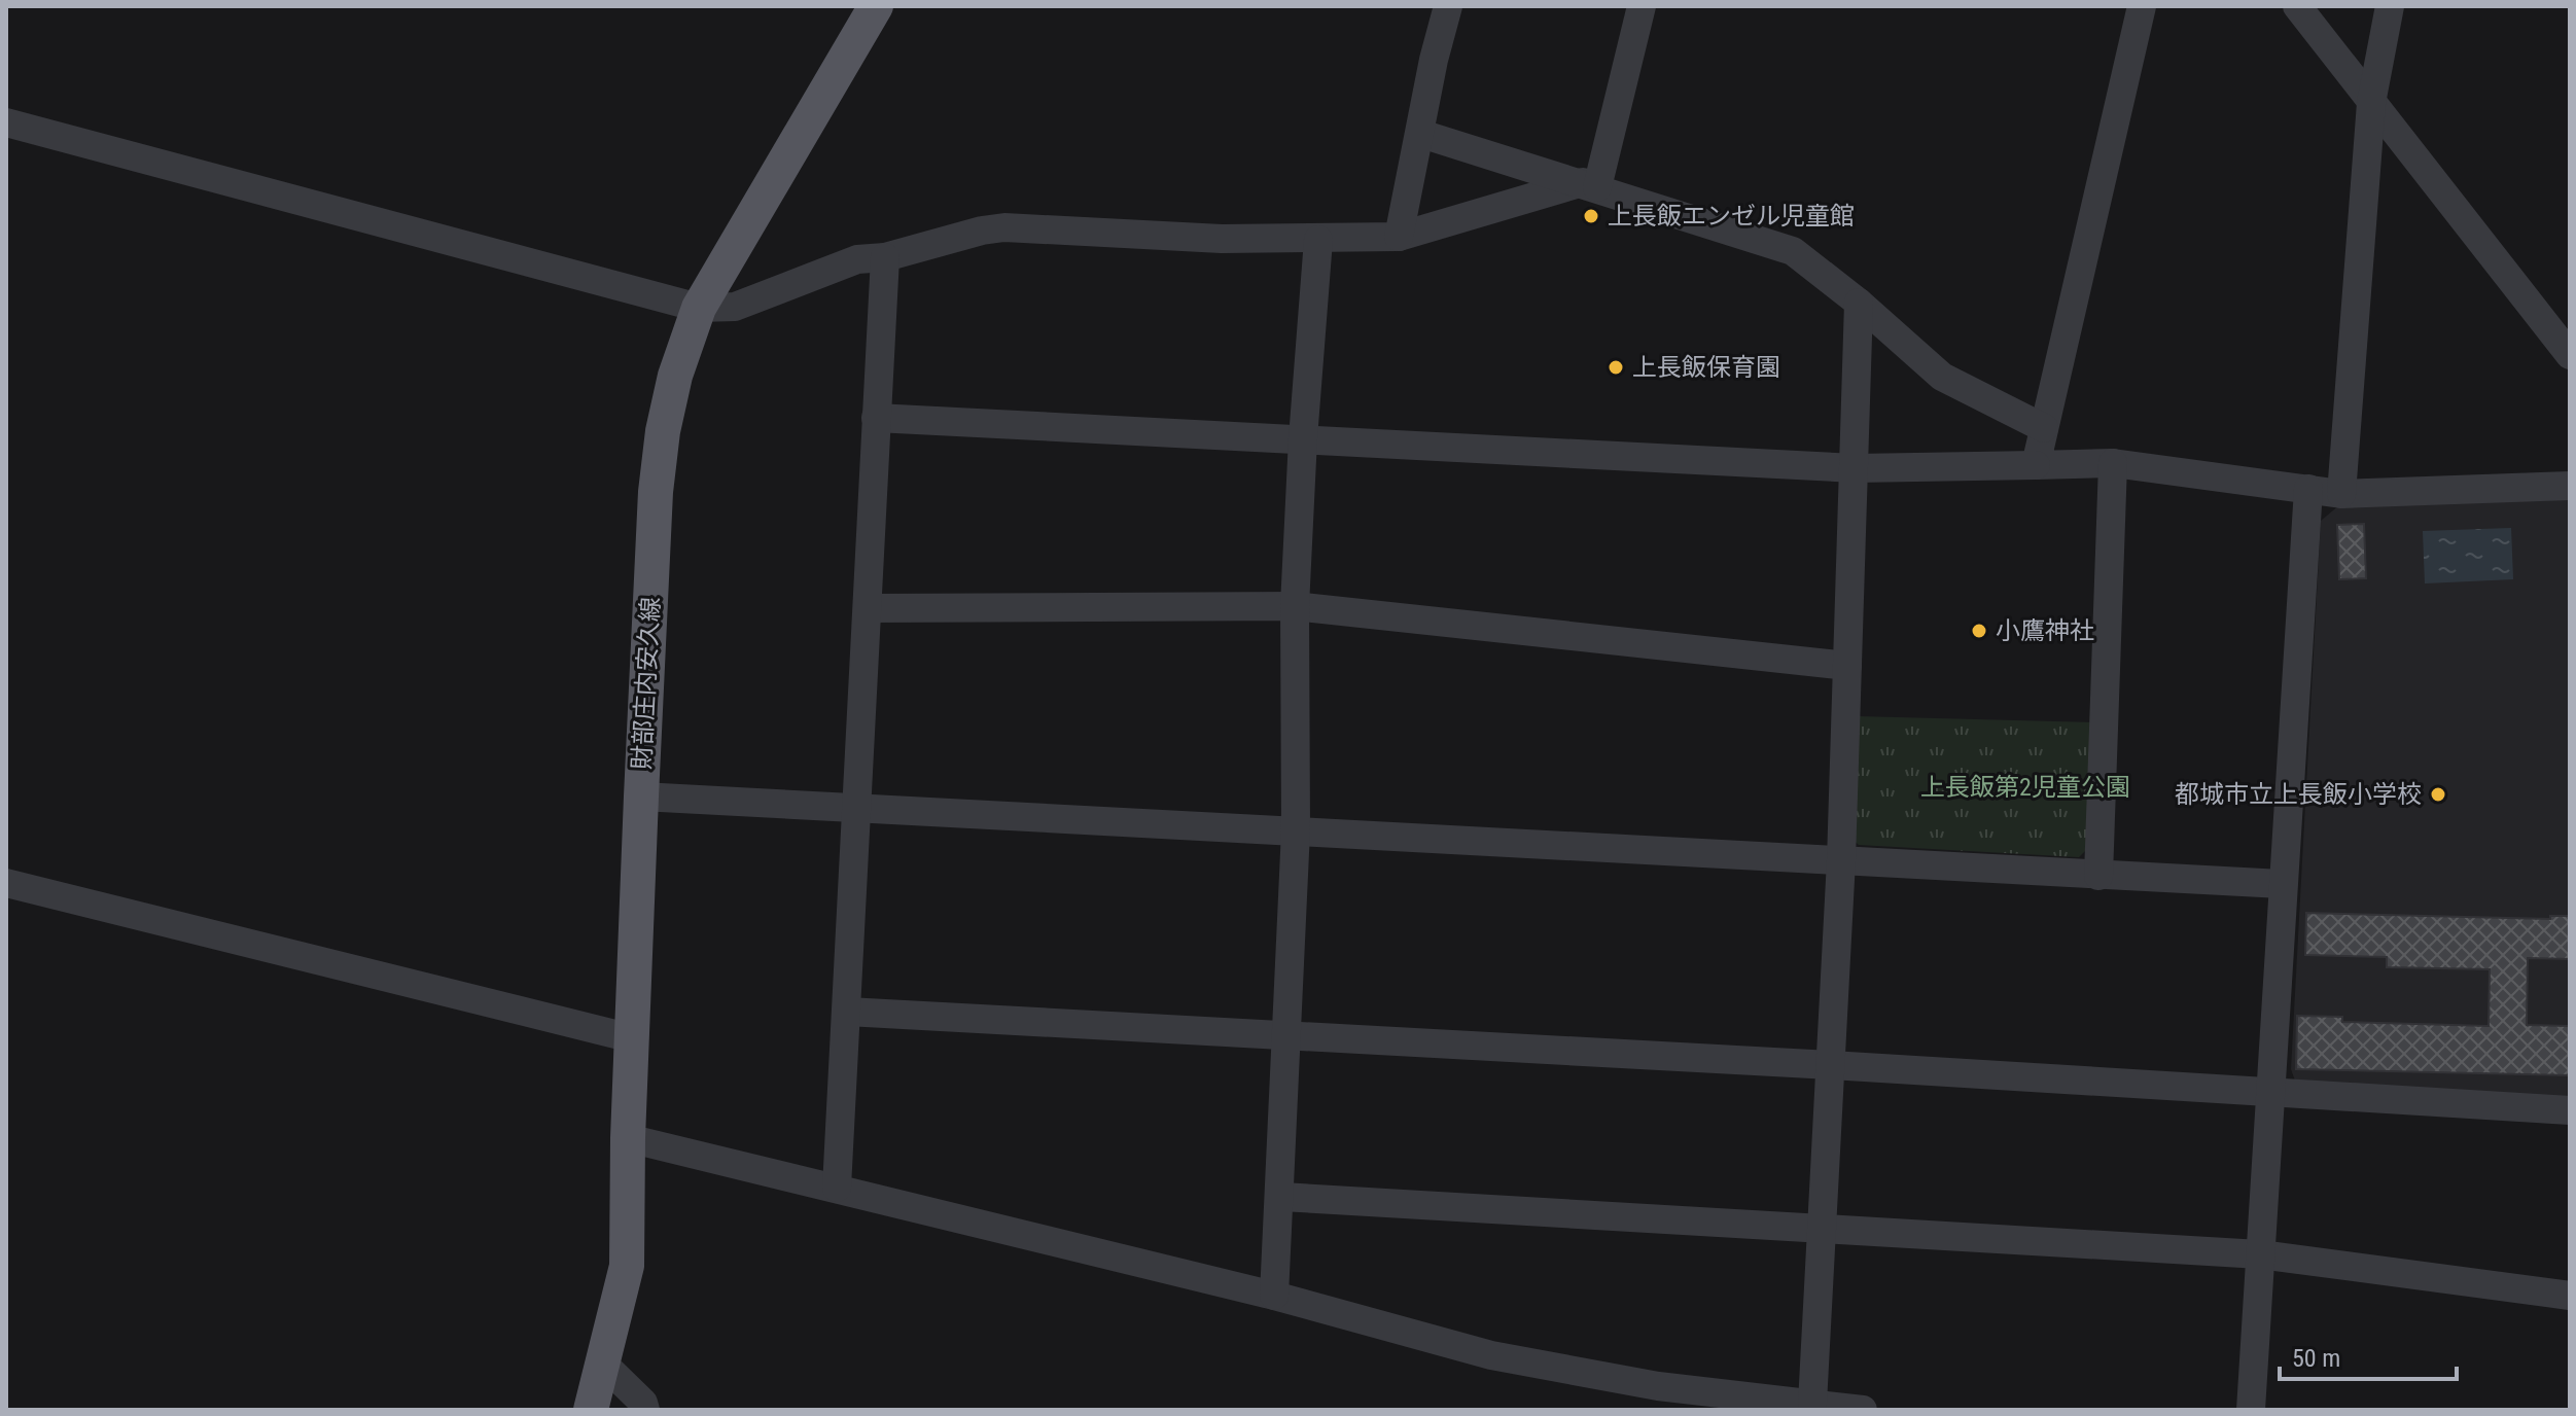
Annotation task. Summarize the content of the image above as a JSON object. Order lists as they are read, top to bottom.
{
  "streets": {
    "main road": ["財部庄内安久線"]
  },
  "parks": ["上長飯第2児童公園"],
  "places": [
    "上長飯エンゼル児童館",
    "上長飯保育園",
    "小鷹神社",
    "都城市立上長飯小学校"
  ],
  "scale_bar": "50 m"
}
